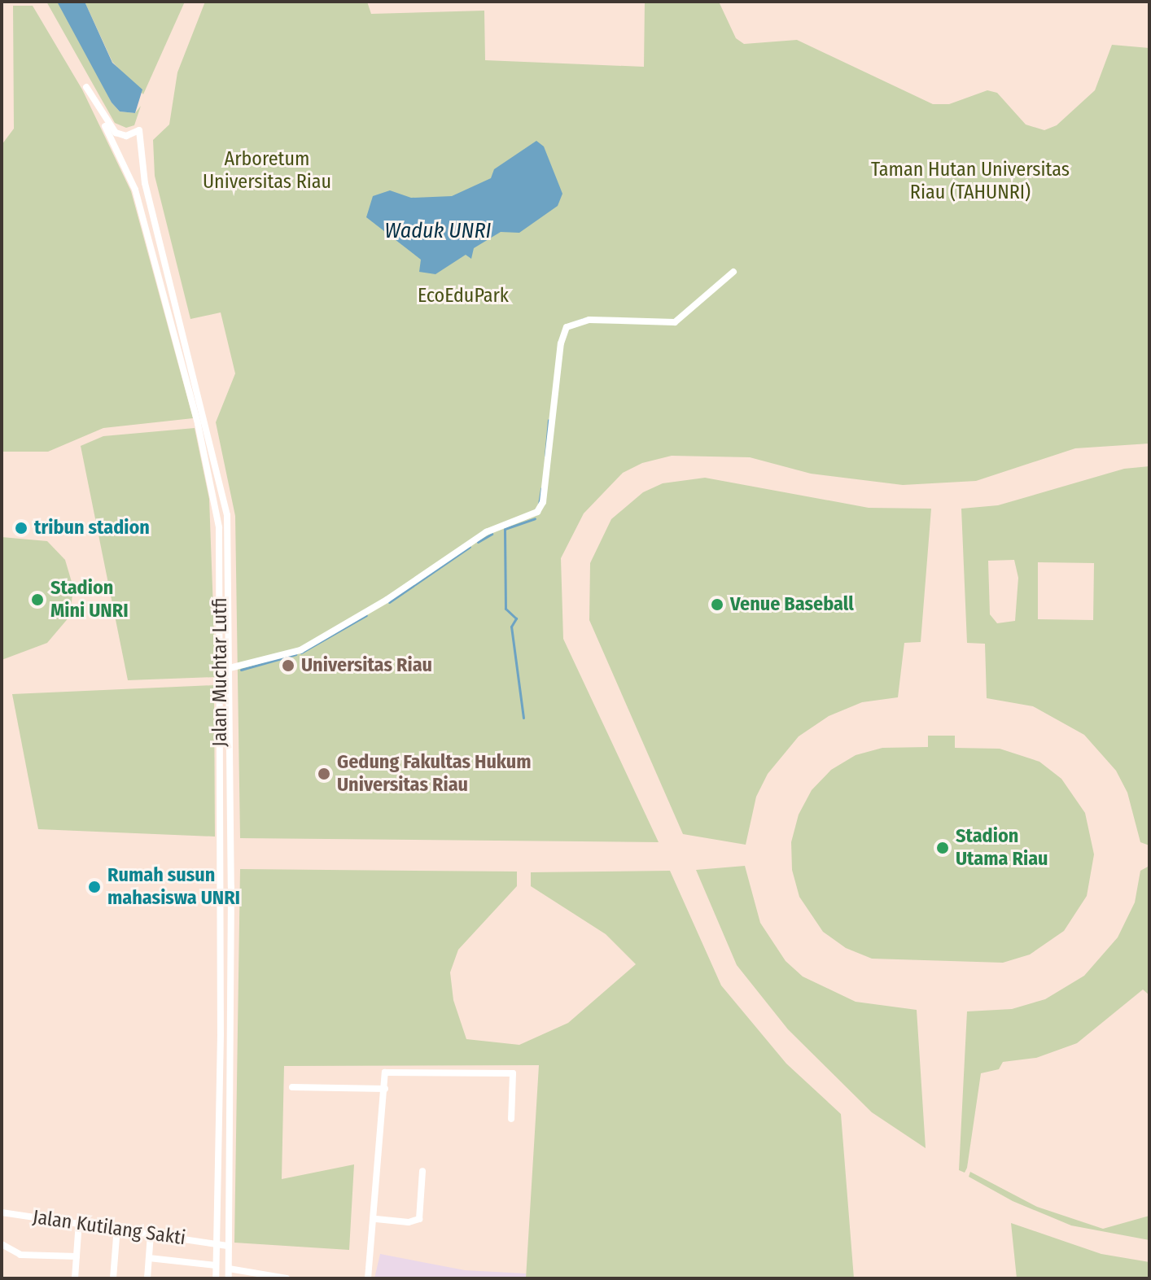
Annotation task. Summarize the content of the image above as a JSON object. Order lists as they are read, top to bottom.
{
  "streets": {
    "street": ["Jalan Muchtar Lutfi", "Jalan Kutilang Sakti"]
  },
  "crossings": [
    ["Jalan Muchtar Lutfi", "Jalan Kutilang Sakti"]
  ],
  "water": ["Waduk UNRI"],
  "parks": ["Arboretum Universitas Riau", "Taman Hutan Universitas Riau (TAHUNRI)", "EcoEduPark"],
  "places": [
    "tribun stadion",
    "Stadion Mini UNRI",
    "Venue Baseball",
    "Universitas Riau",
    "Gedung Fakultas Hukum Universitas Riau",
    "Stadion Utama Riau",
    "Rumah susun mahasiswa UNRI"
  ]
}
